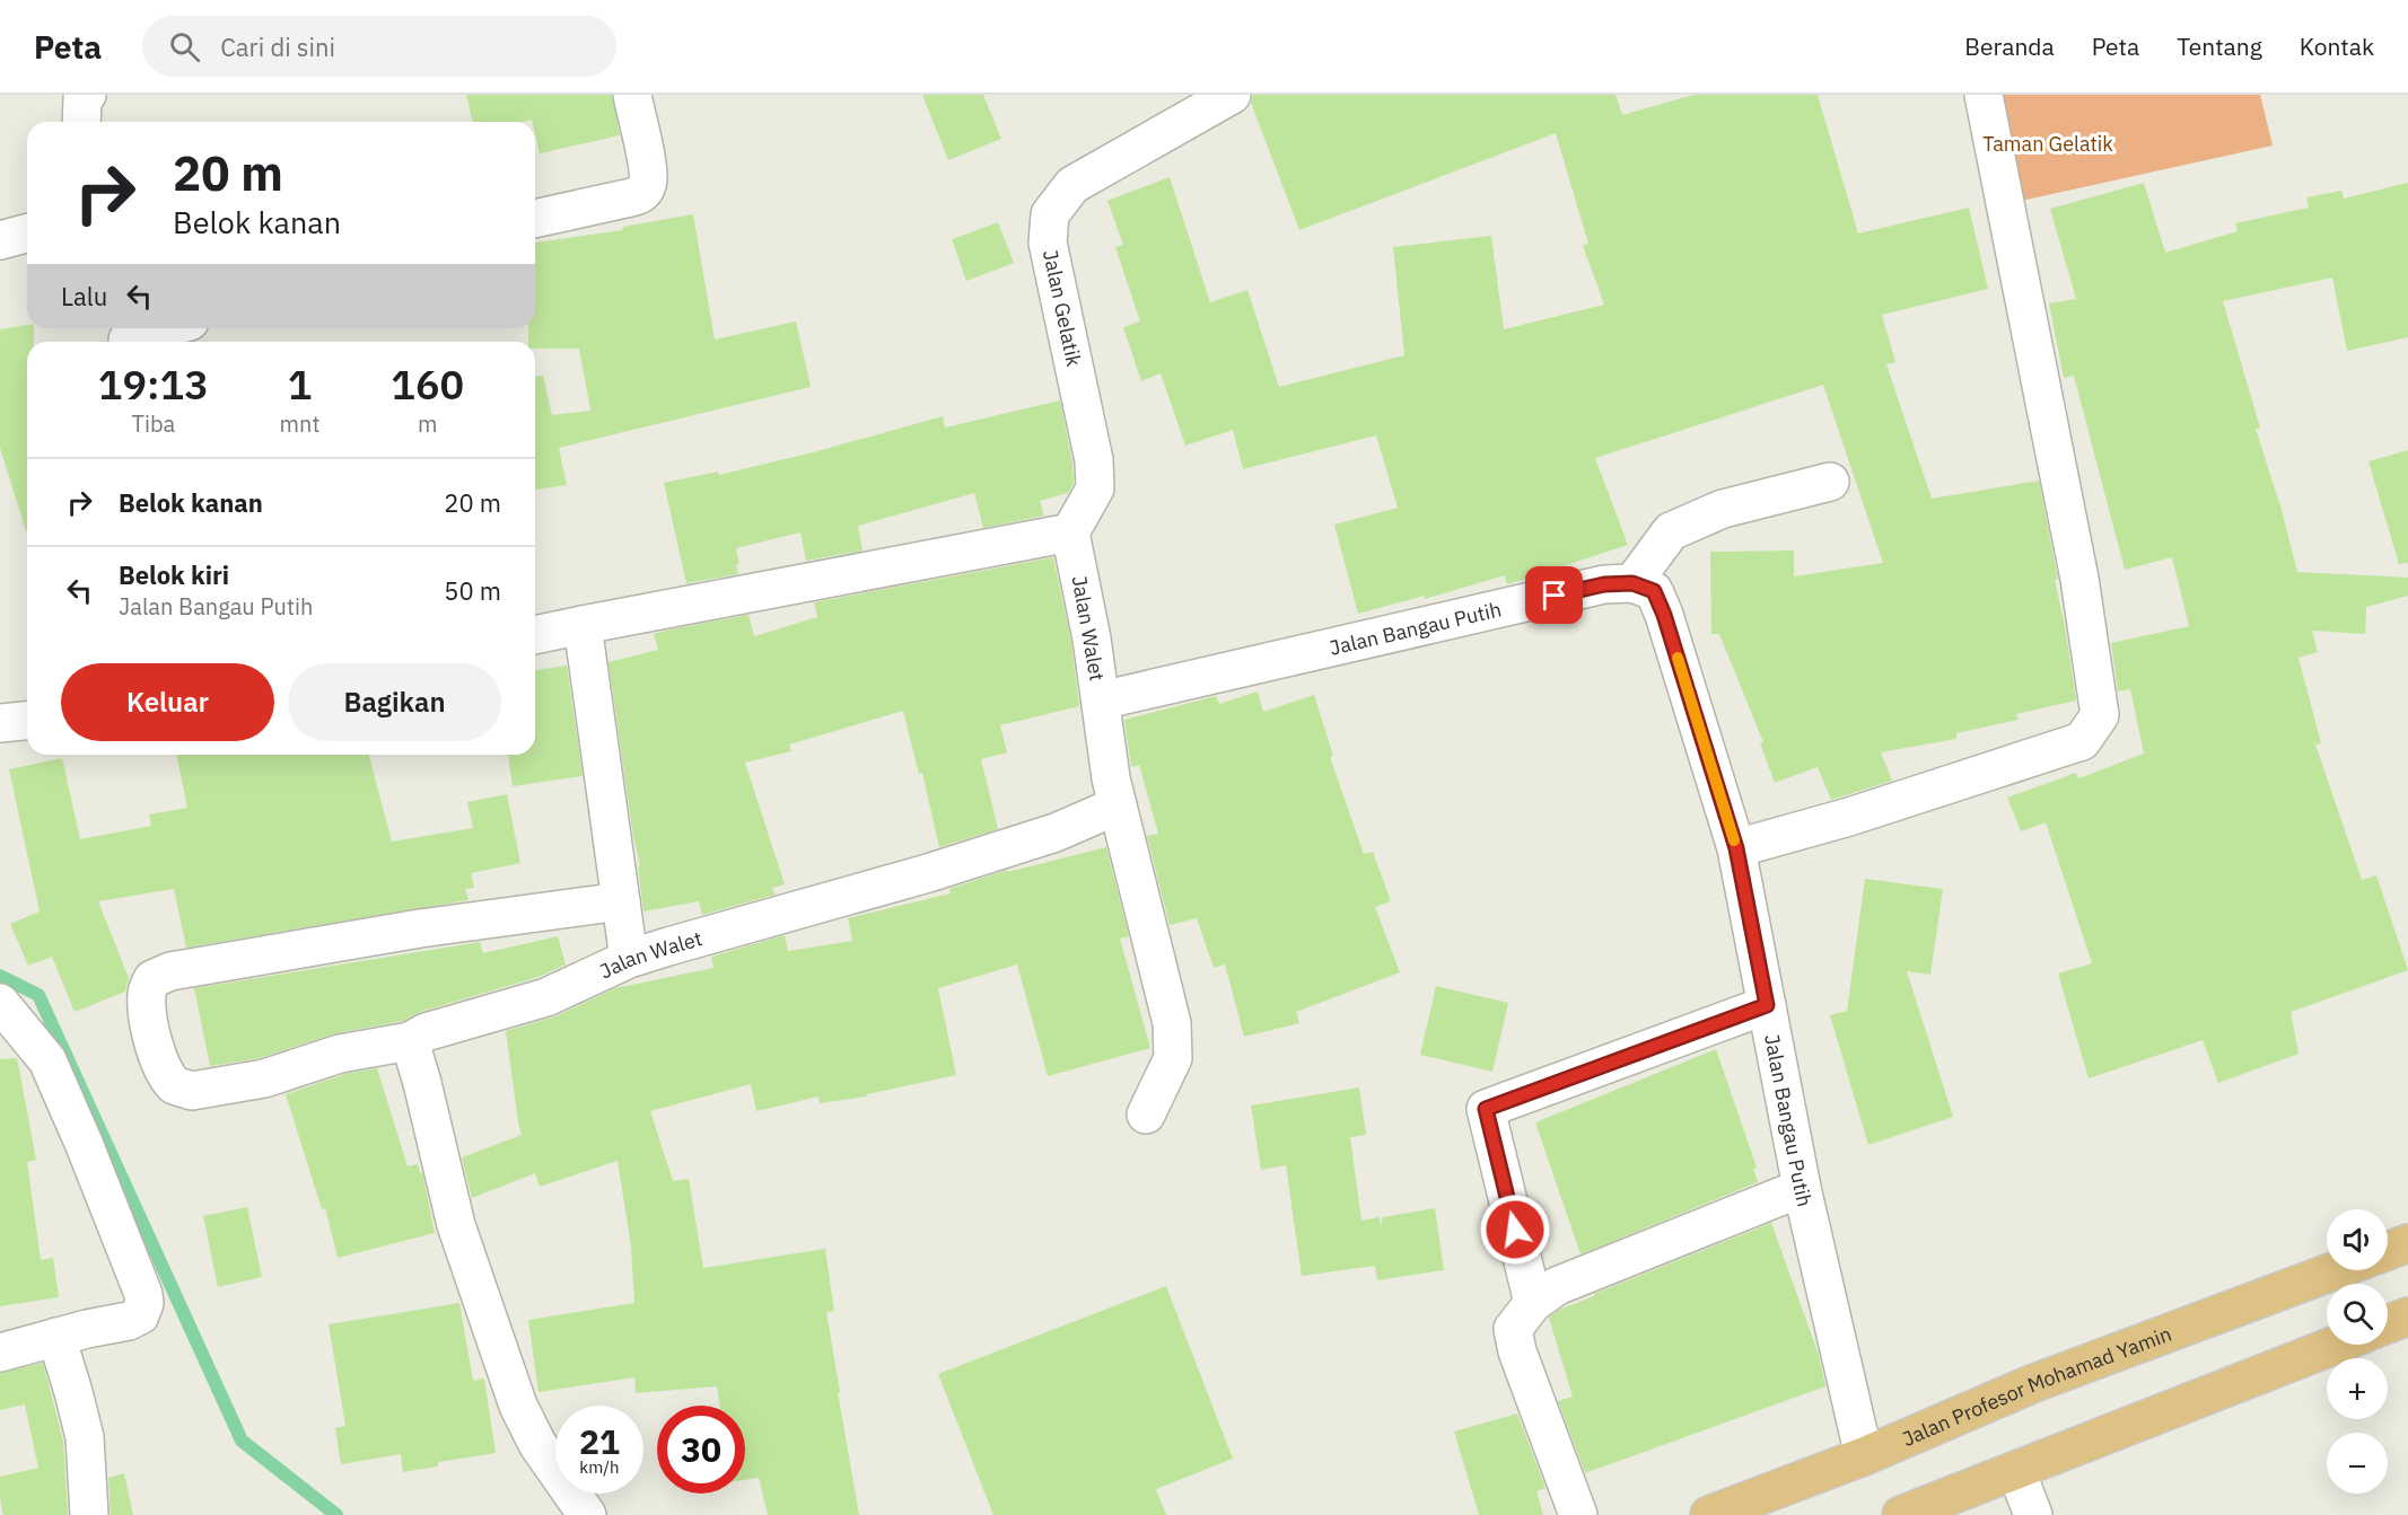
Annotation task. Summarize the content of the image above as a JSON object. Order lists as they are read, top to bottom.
{
  "streets": {
    "main road": ["Jalan Profesor Mohamad Yamin"],
    "street": ["Jalan Gelatik", "Jalan Bangau Putih", "Jalan Walet"]
  },
  "crossings": [
    ["Jalan Gelatik", "Jalan Walet"],
    ["Jalan Bangau Putih", "Jalan Walet"],
    ["Jalan Bangau Putih", "Jalan Profesor Mohamad Yamin"]
  ],
  "parks": ["Taman Gelatik"],
  "page": {
    "header": "Peta",
    "search": "Cari di sini",
    "nav": [
      "Beranda",
      "Peta",
      "Tentang",
      "Kontak"
    ],
    "turn": ["20 m", "Belok kanan"],
    "then": "Lalu",
    "eta": [
      "19:13",
      "Tiba",
      "1",
      "mnt",
      "160",
      "m"
    ],
    "list": [
      {
        "name": "Belok kanan",
        "value": "20 m"
      },
      {
        "name": "Belok kiri",
        "note": "Jalan Bangau Putih",
        "value": "50 m"
      }
    ],
    "buttons": ["Keluar", "Bagikan"],
    "map_buttons": ["+", "−"],
    "speed": "21 km/h",
    "limit": "30"
  }
}
